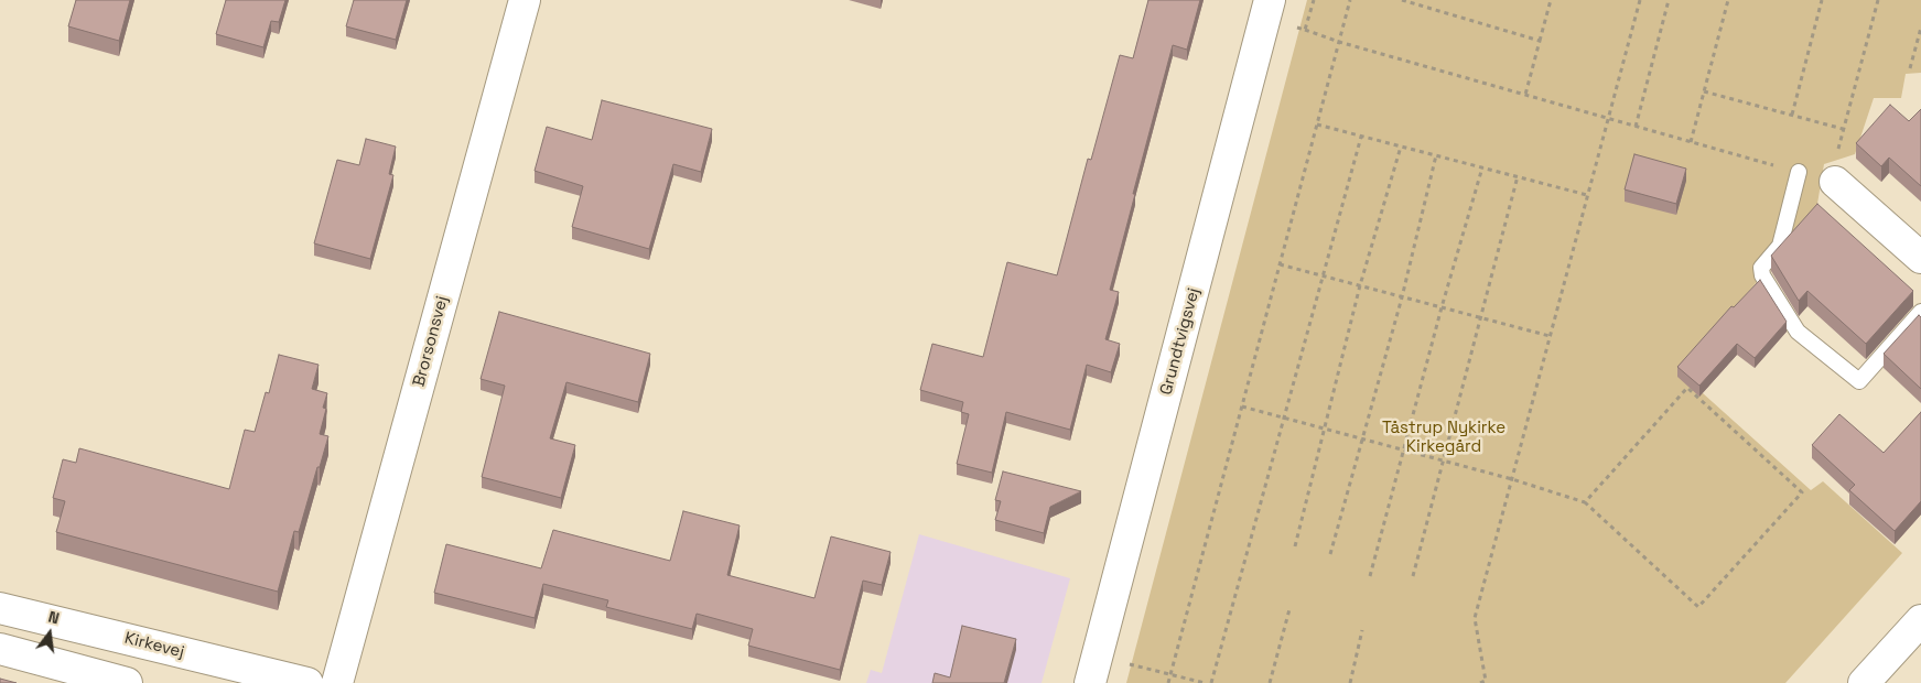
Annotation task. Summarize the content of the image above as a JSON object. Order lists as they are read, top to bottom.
{
  "streets": {
    "street": ["Brorsonsvej", "Grundtvigsvej", "Kirkevej"]
  },
  "parks": ["Tåstrup Nykirke Kirkegård"],
  "north": "top"
}
